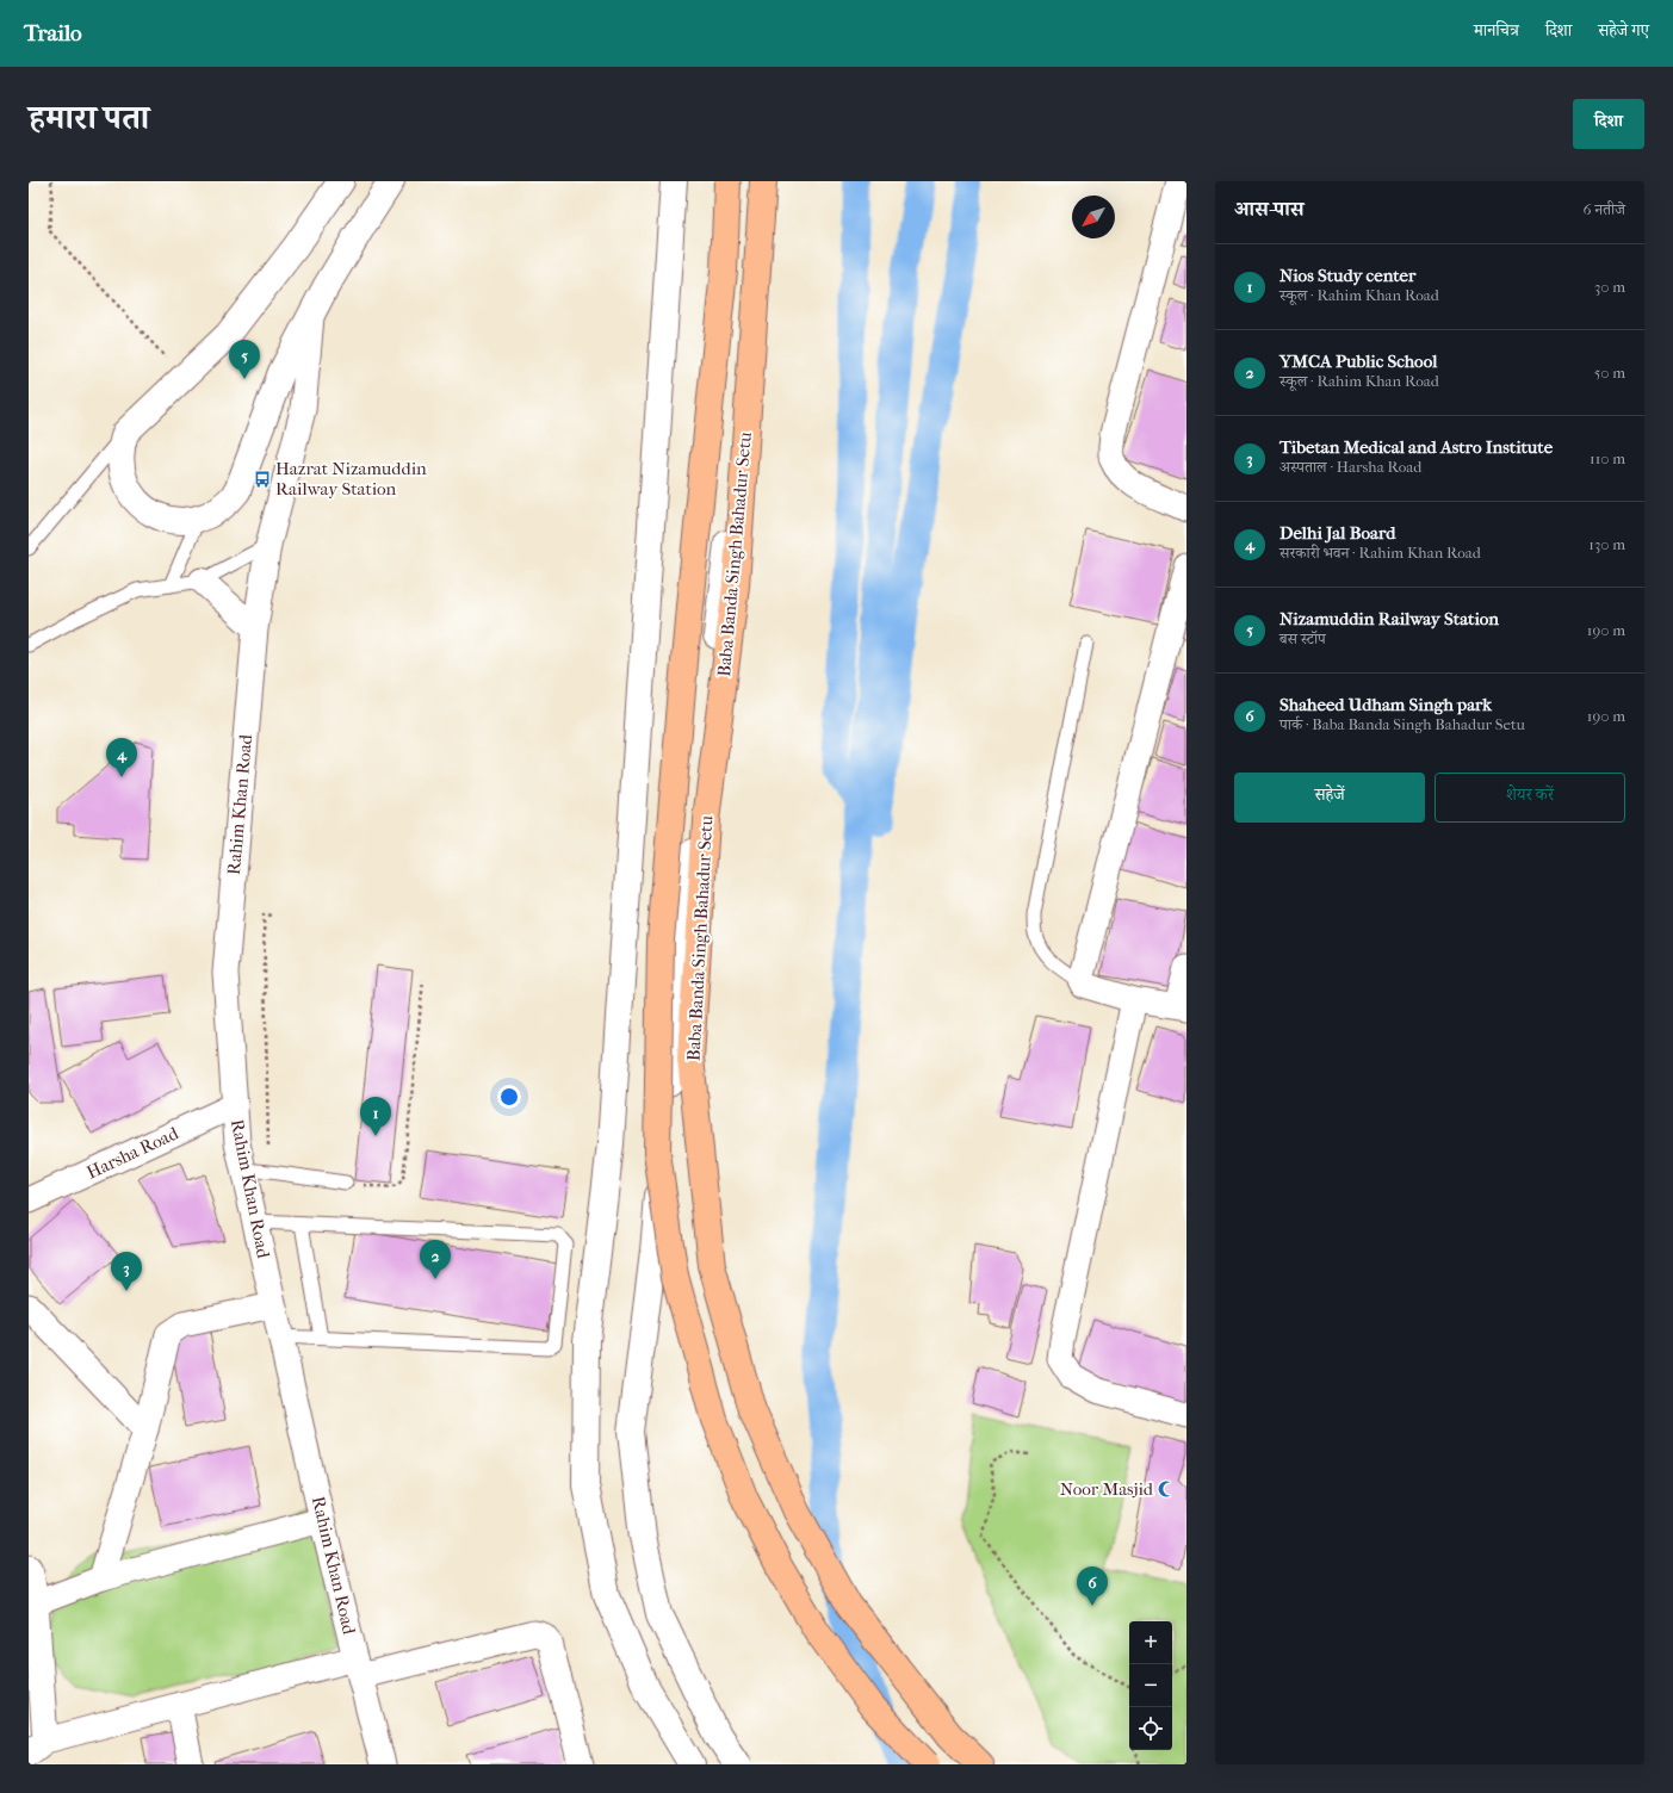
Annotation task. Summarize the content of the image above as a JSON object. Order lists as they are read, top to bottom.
{
  "streets": {
    "highway": ["Baba Banda Singh Bahadur Setu"],
    "street": ["Rahim Khan Road", "Harsha Road"]
  },
  "crossings": [
    ["Rahim Khan Road", "Harsha Road"]
  ],
  "places": {
    "bus stop": ["Hazrat Nizamuddin Railway Station"],
    "mosque": ["Noor Masjid"]
  },
  "north": "bottom left",
  "page": {
    "header": "Trailo",
    "nav": ["मानचित्र", "दिशा", "सहेजे गए"],
    "title": "हमारा पता",
    "buttons": [
      "दिशा",
      ["सहेजें", "शेयर करें"]
    ],
    "heading": ["आस-पास", "6 नतीजे"],
    "list": [
      {
        "mark": "1",
        "name": "Nios Study center",
        "note": "स्कूल · Rahim Khan Road",
        "value": "30 m"
      },
      {
        "mark": "2",
        "name": "YMCA Public School",
        "note": "स्कूल · Rahim Khan Road",
        "value": "50 m"
      },
      {
        "mark": "3",
        "name": "Tibetan Medical and Astro Institute",
        "note": "अस्पताल · Harsha Road",
        "value": "110 m"
      },
      {
        "mark": "4",
        "name": "Delhi Jal Board",
        "note": "सरकारी भवन · Rahim Khan Road",
        "value": "130 m"
      },
      {
        "mark": "5",
        "name": "Nizamuddin Railway Station",
        "note": "बस स्टॉप",
        "value": "190 m"
      },
      {
        "mark": "6",
        "name": "Shaheed Udham Singh park",
        "note": "पार्क · Baba Banda Singh Bahadur Setu",
        "value": "190 m"
      }
    ],
    "pins": [
      "5",
      "4",
      "1",
      "2",
      "3",
      "6"
    ],
    "map_buttons": ["+", "−"]
  }
}
